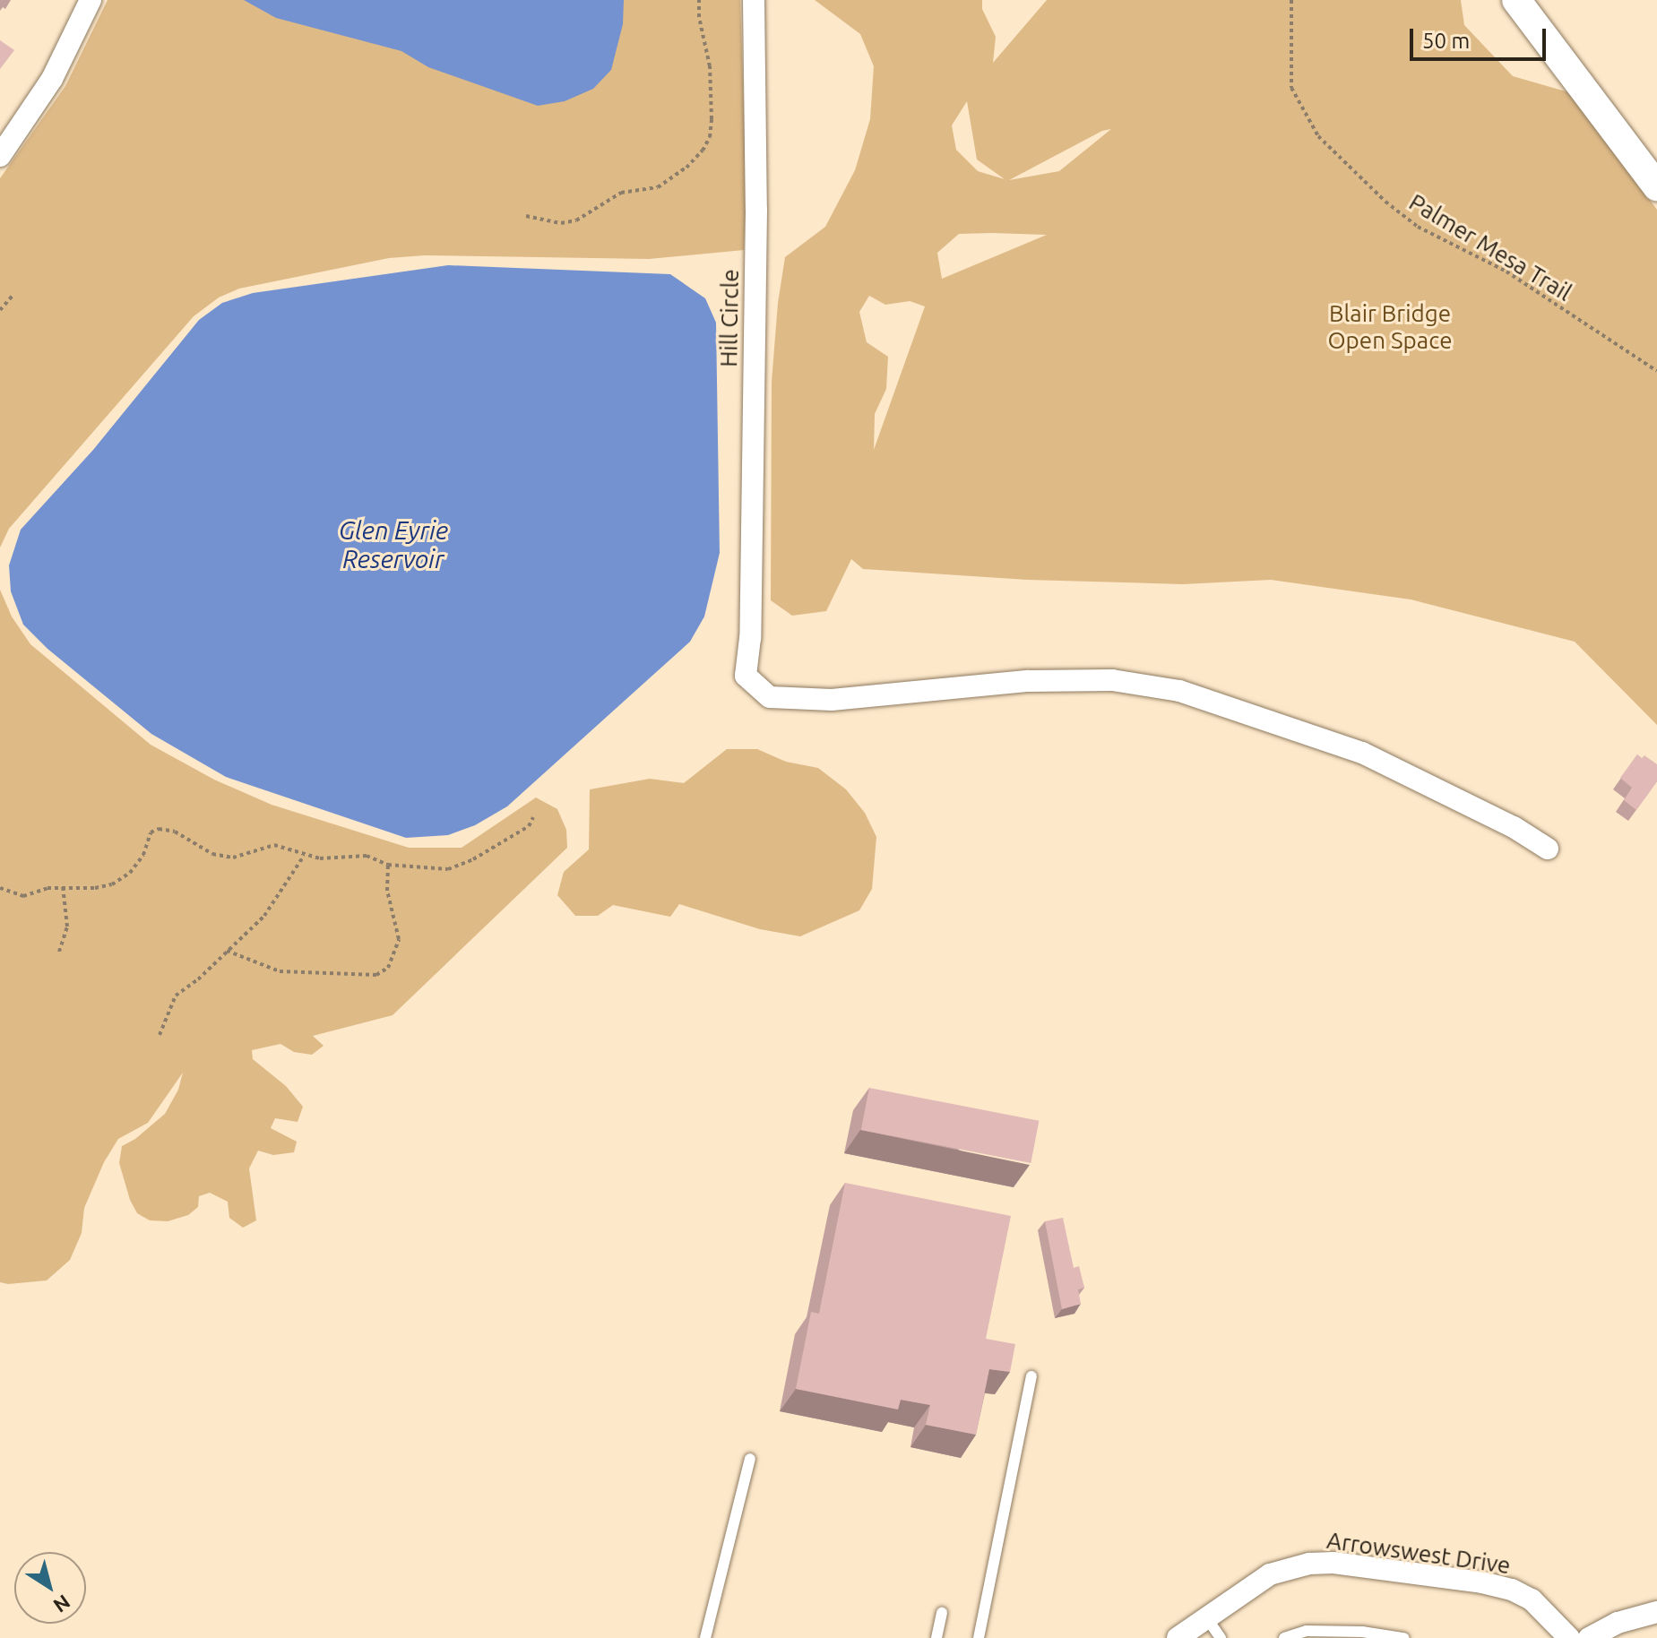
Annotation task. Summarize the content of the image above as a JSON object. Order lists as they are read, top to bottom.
{
  "streets": {
    "street": ["Hill Circle", "Arrowswest Drive"],
    "path": ["Palmer Mesa Trail"]
  },
  "water": ["Glen Eyrie Reservoir"],
  "parks": ["Blair Bridge Open Space"],
  "scale_bar": "50 m",
  "north": "bottom right"
}
